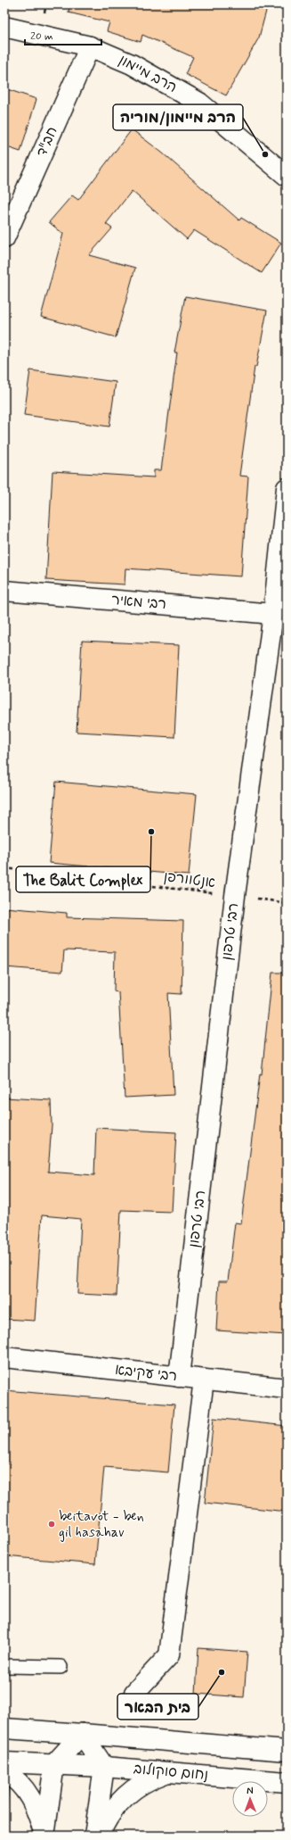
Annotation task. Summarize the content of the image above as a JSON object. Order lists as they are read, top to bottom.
{
  "streets": {
    "street": [
      "הרב מיימון",
      "חב\"ד",
      "רבי מאיר",
      "רבי טרפון",
      "רבי עקיבא",
      "נחום סוקולוב"
    ],
    "path": ["אנטוורפן"]
  },
  "crossings": [
    ["הרב מיימון", "חב\"ד"],
    ["רבי מאיר", "רבי טרפון"],
    ["אנטוורפן", "רבי טרפון"],
    ["רבי טרפון", "רבי עקיבא"]
  ],
  "places": [
    "הרב מיימון/מוריה",
    "The Balit Complex",
    "beitavot - ben gil hasahav",
    "בית הבאר"
  ],
  "scale_bar": "20 m",
  "north": "top"
}
